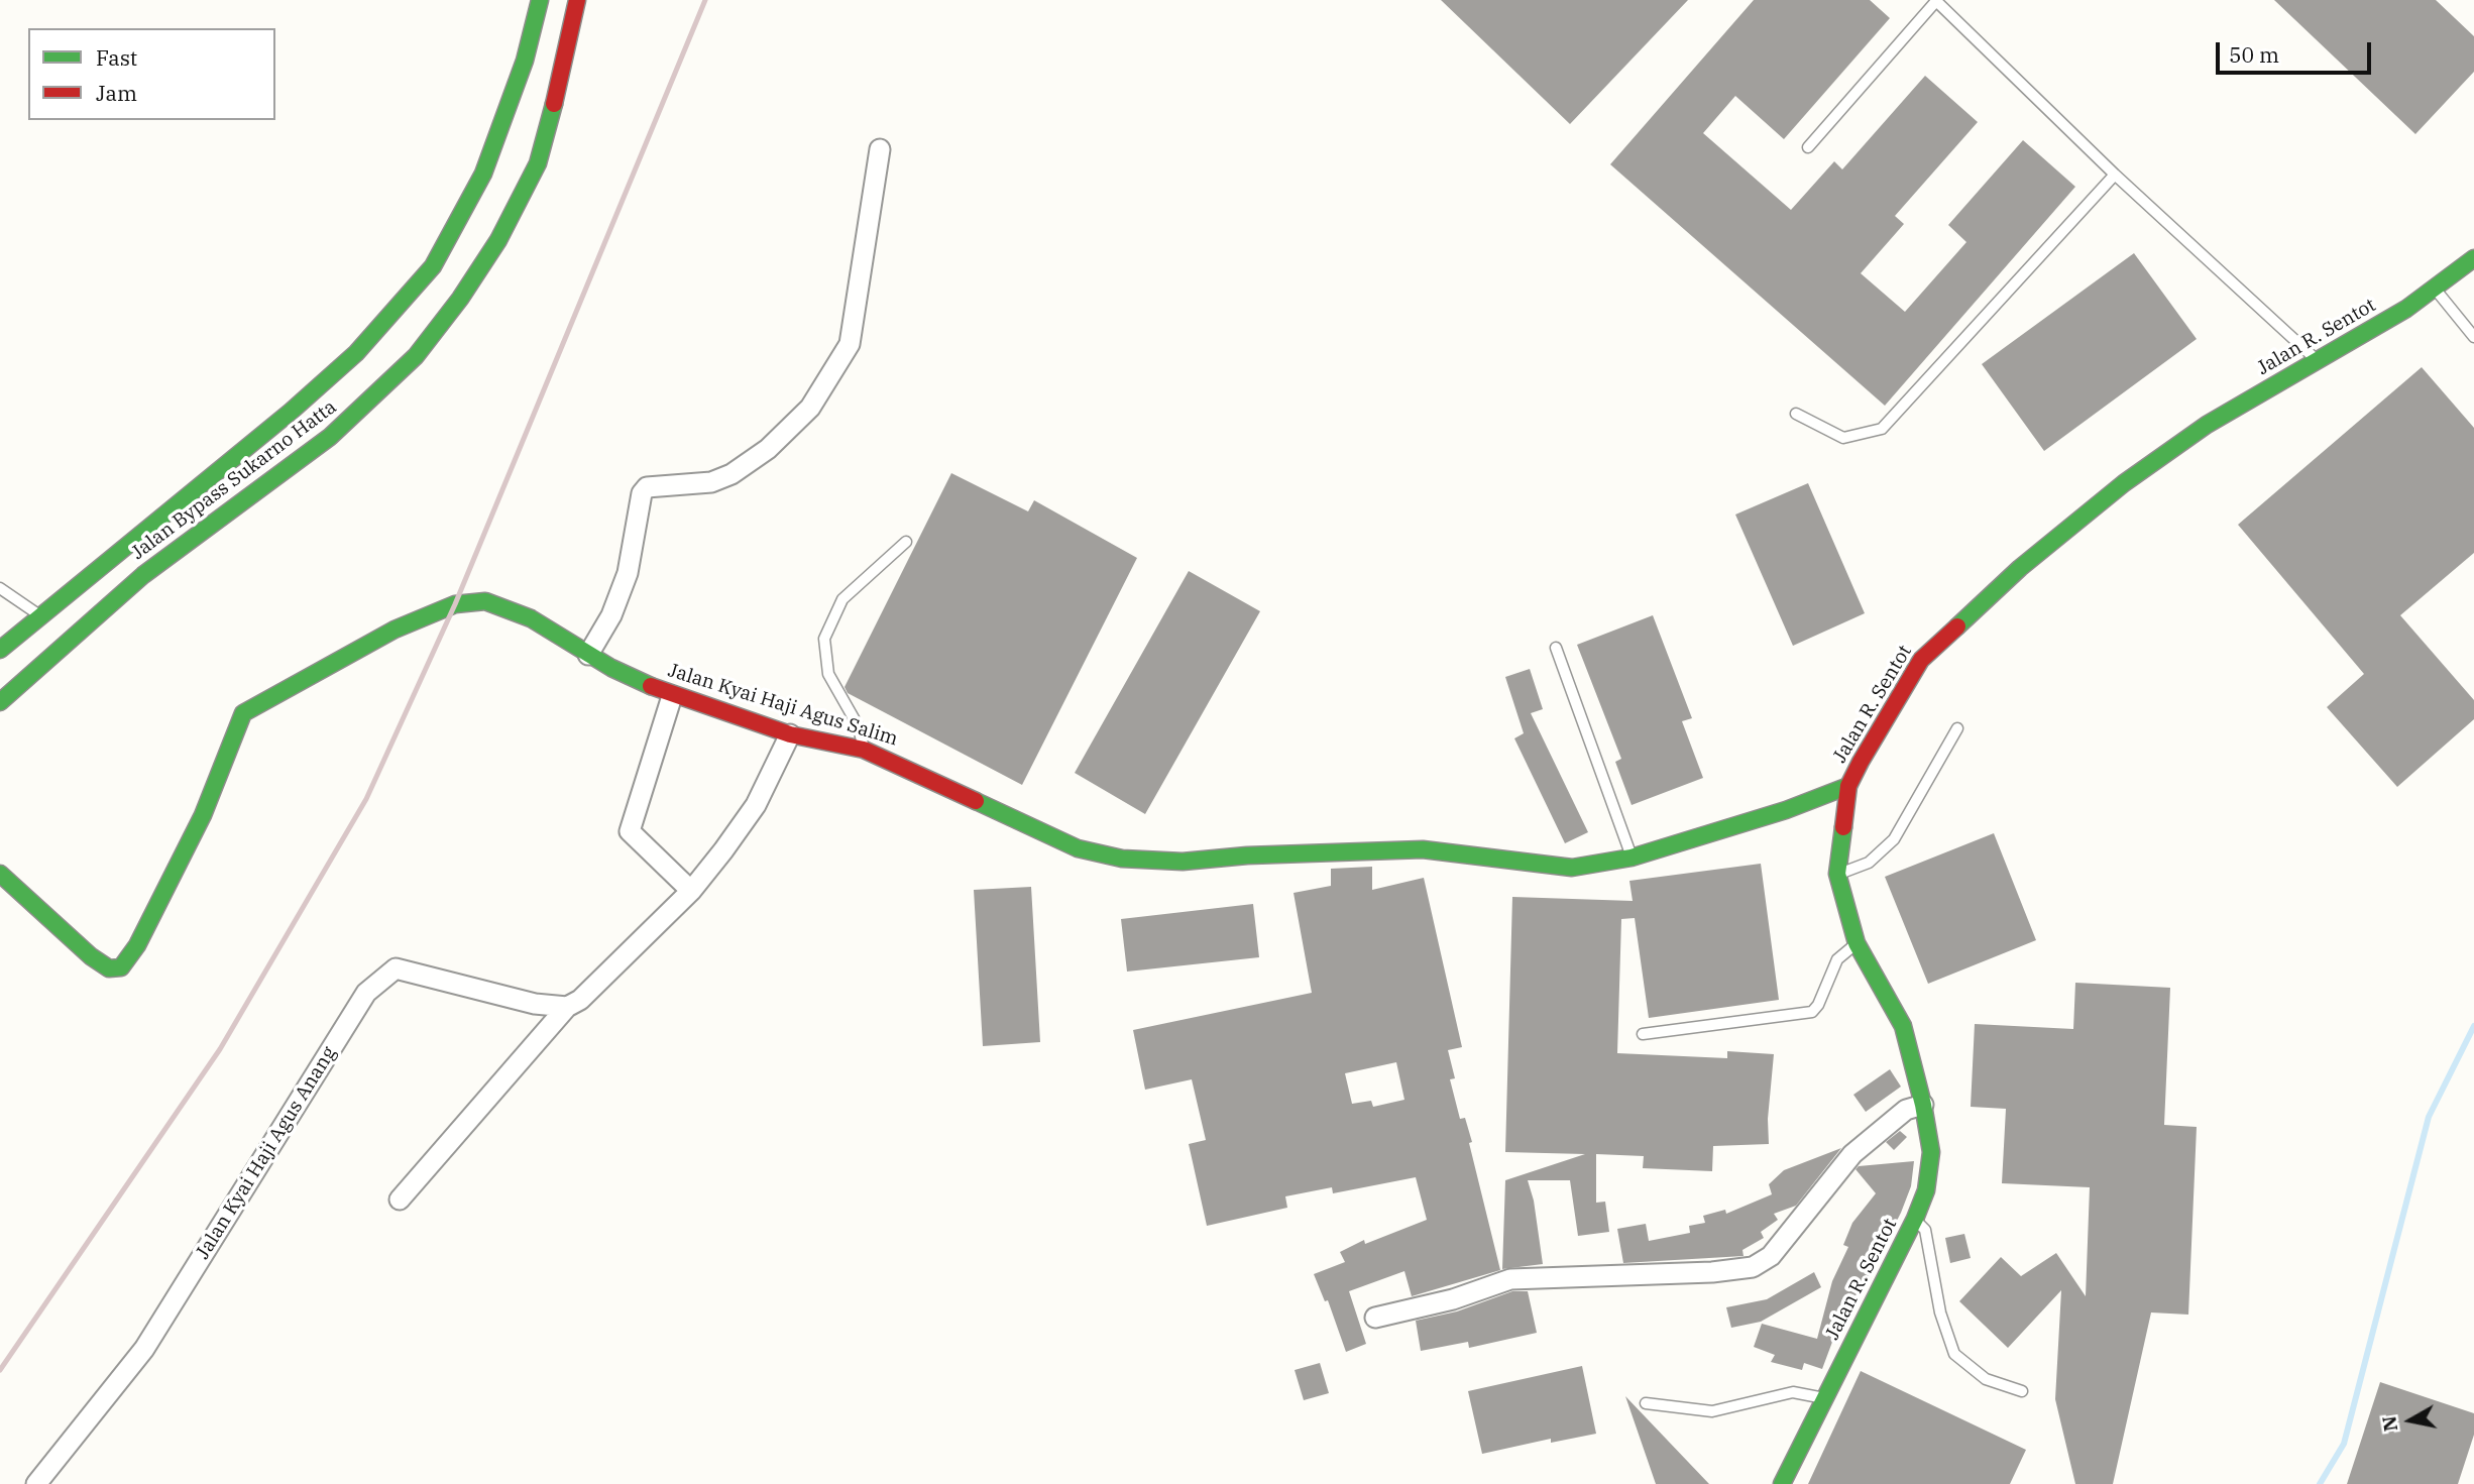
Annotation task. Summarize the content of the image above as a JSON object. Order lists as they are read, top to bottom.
{
  "streets": {
    "main road": ["Jalan R. Sentot", "Jalan Bypass Sukarno Hatta", "Jalan Kyai Haji Agus Salim"],
    "street": ["Jalan Kyai Haji Agus Anang"]
  },
  "crossings": [
    ["Jalan R. Sentot", "Jalan Kyai Haji Agus Salim"]
  ],
  "legend": ["Fast", "Jam"],
  "scale_bar": "50 m",
  "north": "left"
}
